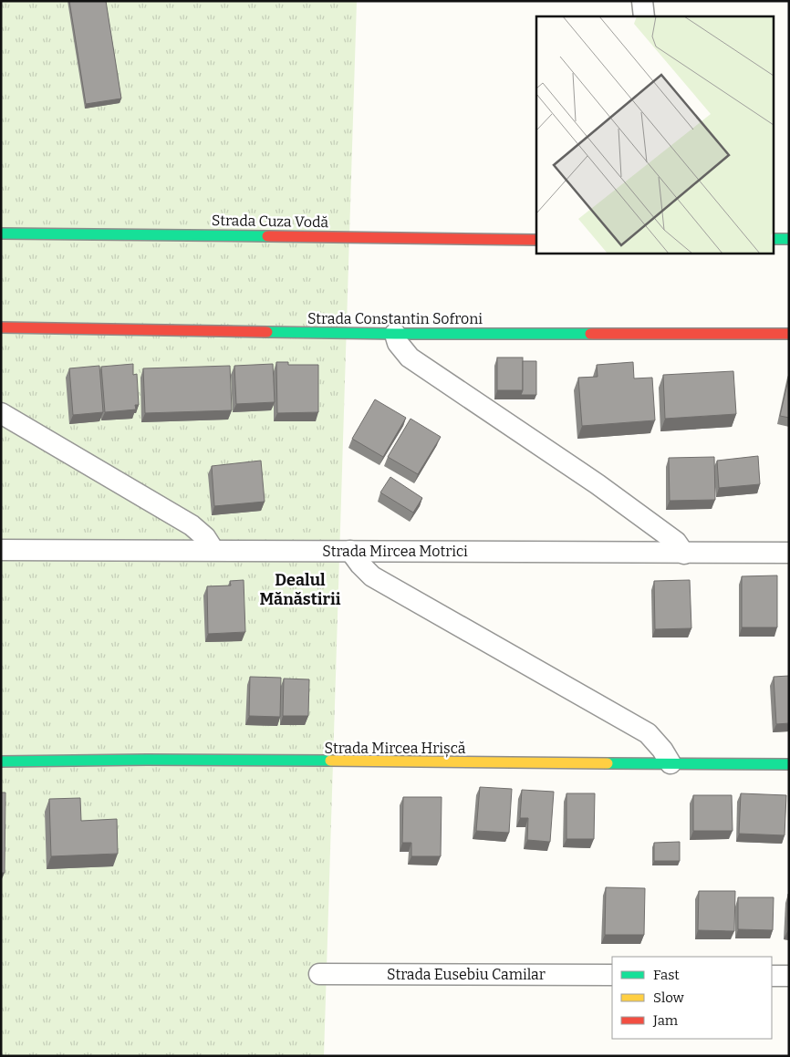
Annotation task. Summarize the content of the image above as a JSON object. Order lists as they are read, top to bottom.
{
  "streets": {
    "main road": ["Strada Cuza Vodă", "Strada Constantin Sofroni", "Strada Mircea Hrișcă"],
    "street": ["Strada Mircea Motrici", "Strada Eusebiu Camilar"]
  },
  "districts": ["Dealul Mănăstirii"],
  "legend": ["Fast", "Slow", "Jam"]
}
